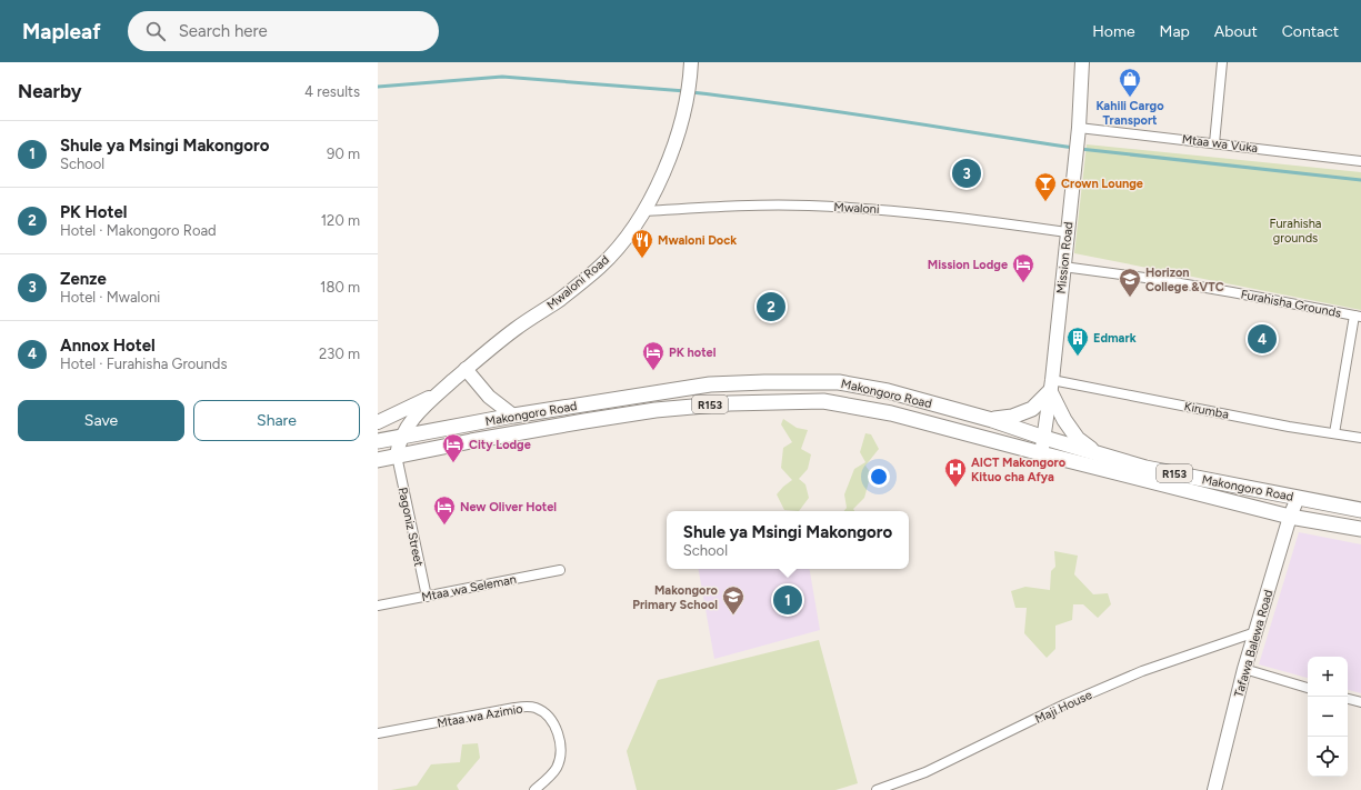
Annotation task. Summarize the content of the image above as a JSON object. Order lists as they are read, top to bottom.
{
  "streets": {
    "main road": ["Makongoro Road", "R153"],
    "street": [
      "Mtaa wa Vuka",
      "Mwaloni",
      "Mission Road",
      "Mwaloni Road",
      "Furahisha Grounds",
      "Kirumba",
      "Pagoniz Street",
      "Mtaa wa Seleman",
      "Tafawa Balewa Road",
      "Maji House",
      "Mtaa wa Azimio"
    ]
  },
  "crossings": [
    ["Mtaa wa Vuka", "Mission Road"],
    ["Mwaloni", "Mission Road"],
    ["Mwaloni", "Mwaloni Road"],
    ["Mission Road", "Furahisha Grounds"],
    ["Mission Road", "Makongoro Road"],
    ["Mission Road", "Kirumba"],
    ["Mwaloni Road", "Makongoro Road"],
    ["Mwaloni Road", "Pagoniz Street"],
    ["Makongoro Road", "Pagoniz Street"],
    ["Makongoro Road", "Tafawa Balewa Road"],
    ["Pagoniz Street", "Mtaa wa Seleman"],
    ["Tafawa Balewa Road", "Maji House"]
  ],
  "parks": ["Furahisha grounds"],
  "places": {
    "shop": ["Kahili Cargo Transport"],
    "bar": ["Crown Lounge"],
    "restaurant": ["Mwaloni Dock"],
    "hotel": [
      "Mission Lodge",
      "PK hotel",
      "City Lodge",
      "New Oliver Hotel"
    ],
    "school or university": ["Horizon College &VTC", "Makongoro Primary School"],
    "building": ["Edmark"],
    "hospital": ["AICT Makongoro Kituo cha Afya"]
  },
  "page": {
    "header": "Mapleaf",
    "search": "Search here",
    "nav": [
      "Home",
      "Map",
      "About",
      "Contact"
    ],
    "heading": ["Nearby", "4 results"],
    "list": [
      {
        "mark": "1",
        "name": "Shule ya Msingi Makongoro",
        "note": "School",
        "value": "90 m"
      },
      {
        "mark": "2",
        "name": "PK Hotel",
        "note": "Hotel · Makongoro Road",
        "value": "120 m"
      },
      {
        "mark": "3",
        "name": "Zenze",
        "note": "Hotel · Mwaloni",
        "value": "180 m"
      },
      {
        "mark": "4",
        "name": "Annox Hotel",
        "note": "Hotel · Furahisha Grounds",
        "value": "230 m"
      }
    ],
    "pins": [
      "3",
      "2",
      "4",
      "1"
    ],
    "buttons": ["Save", "Share"],
    "popup": ["Shule ya Msingi Makongoro", "School"],
    "map_buttons": ["+", "−"]
  }
}
